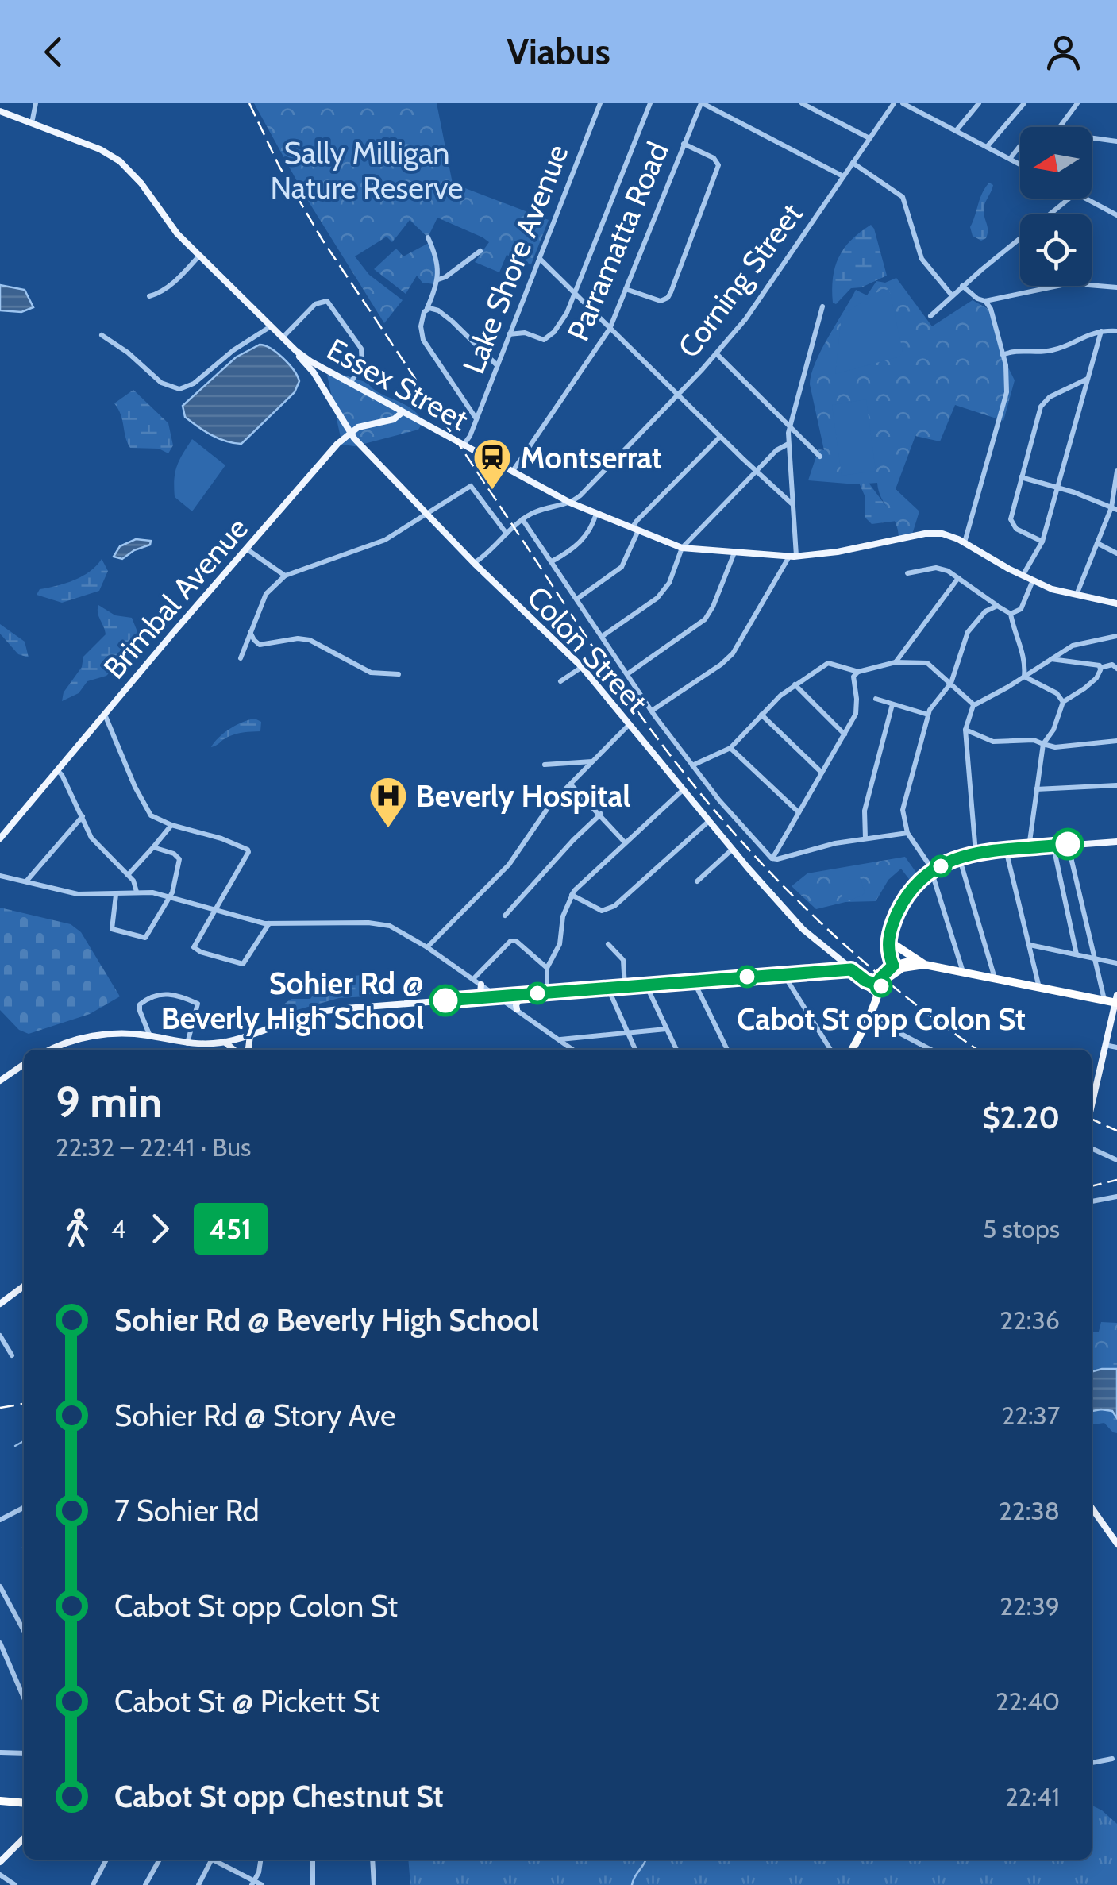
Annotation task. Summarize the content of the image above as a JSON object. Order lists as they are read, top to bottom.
{
  "streets": {
    "main road": ["Essex Street", "Brimbal Avenue", "Colon Street"],
    "street": ["Parramatta Road", "Lake Shore Avenue", "Corning Street"]
  },
  "crossings": [
    ["Parramatta Road", "Essex Street"],
    ["Lake Shore Avenue", "Essex Street"],
    ["Corning Street", "Essex Street"],
    ["Essex Street", "Colon Street"],
    ["Brimbal Avenue", "Colon Street"]
  ],
  "parks": ["Sally Milligan Nature Reserve"],
  "places": {
    "station": ["Montserrat"],
    "hospital": ["Beverly Hospital"],
    "other": ["Cabot St opp Colon St", "Sohier Rd @ Beverly High School"]
  },
  "lines": ["bus line 451"],
  "north": "left",
  "page": {
    "header": "Viabus",
    "heading": ["9 min", "22:32 – 22:41 · Bus", "$2.20"],
    "legs": ["4", "451", "5 stops"],
    "list": [
      {
        "name": "Sohier Rd @ Beverly High School",
        "value": "22:36"
      },
      {
        "name": "Sohier Rd @ Story Ave",
        "value": "22:37"
      },
      {
        "name": "7 Sohier Rd",
        "value": "22:38"
      },
      {
        "name": "Cabot St opp Colon St",
        "value": "22:39"
      },
      {
        "name": "Cabot St @ Pickett St",
        "value": "22:40"
      },
      {
        "name": "Cabot St opp Chestnut St",
        "value": "22:41"
      }
    ]
  }
}
